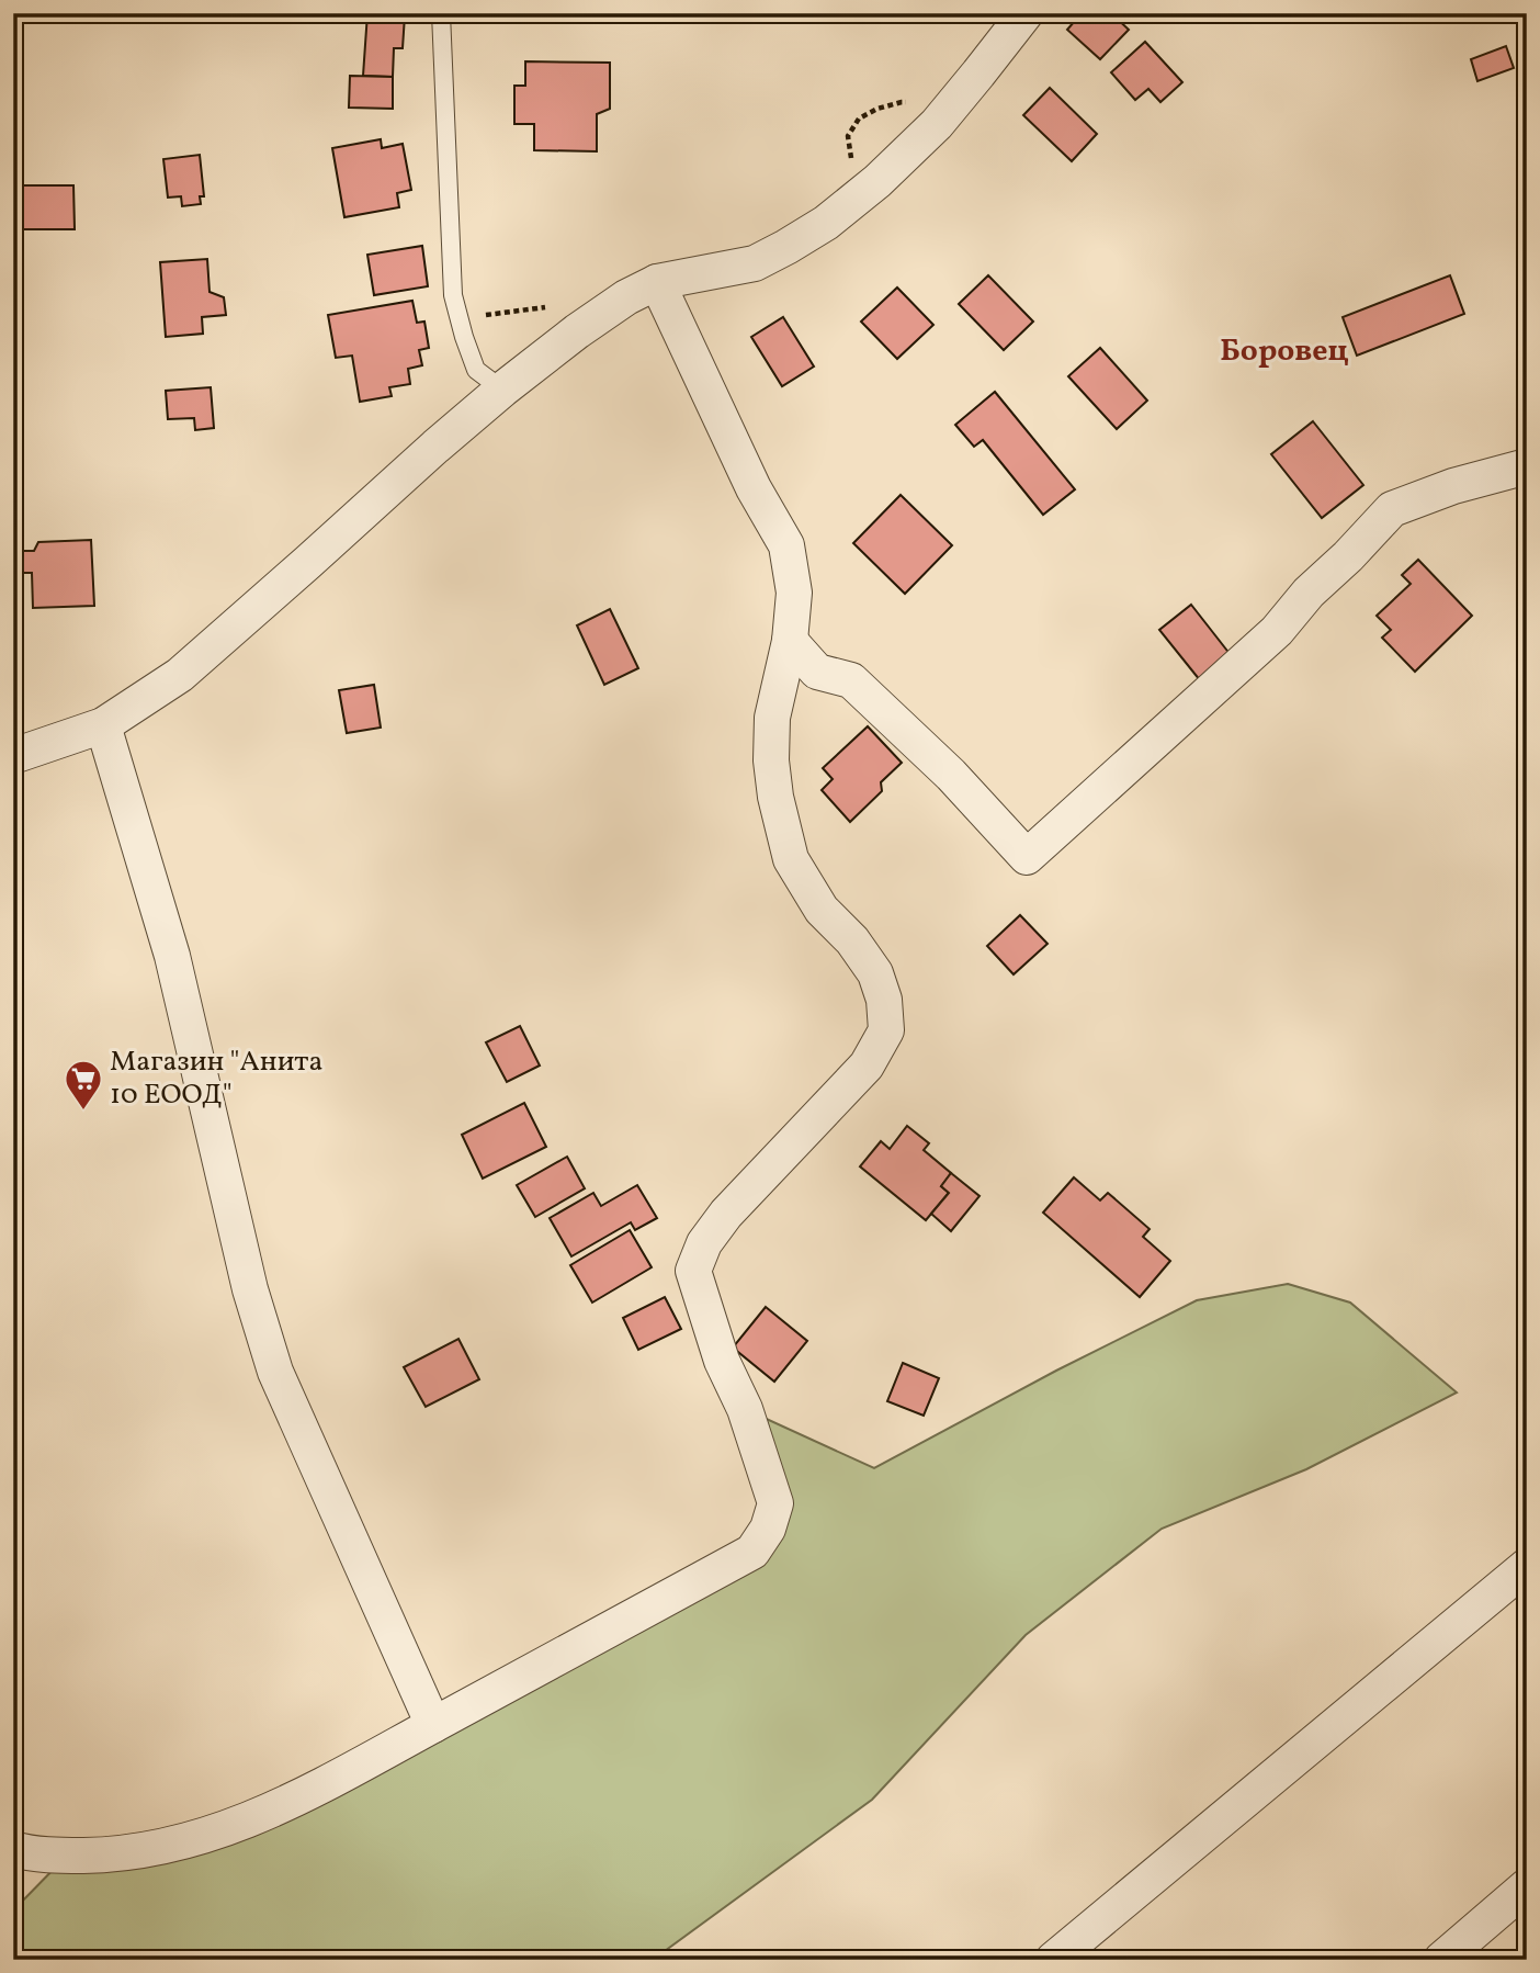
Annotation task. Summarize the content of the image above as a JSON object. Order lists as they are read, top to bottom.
{
  "districts": ["Боровец"],
  "places": {
    "supermarket": ["Магазин \"Анита 10 ЕООД\""]
  }
}
